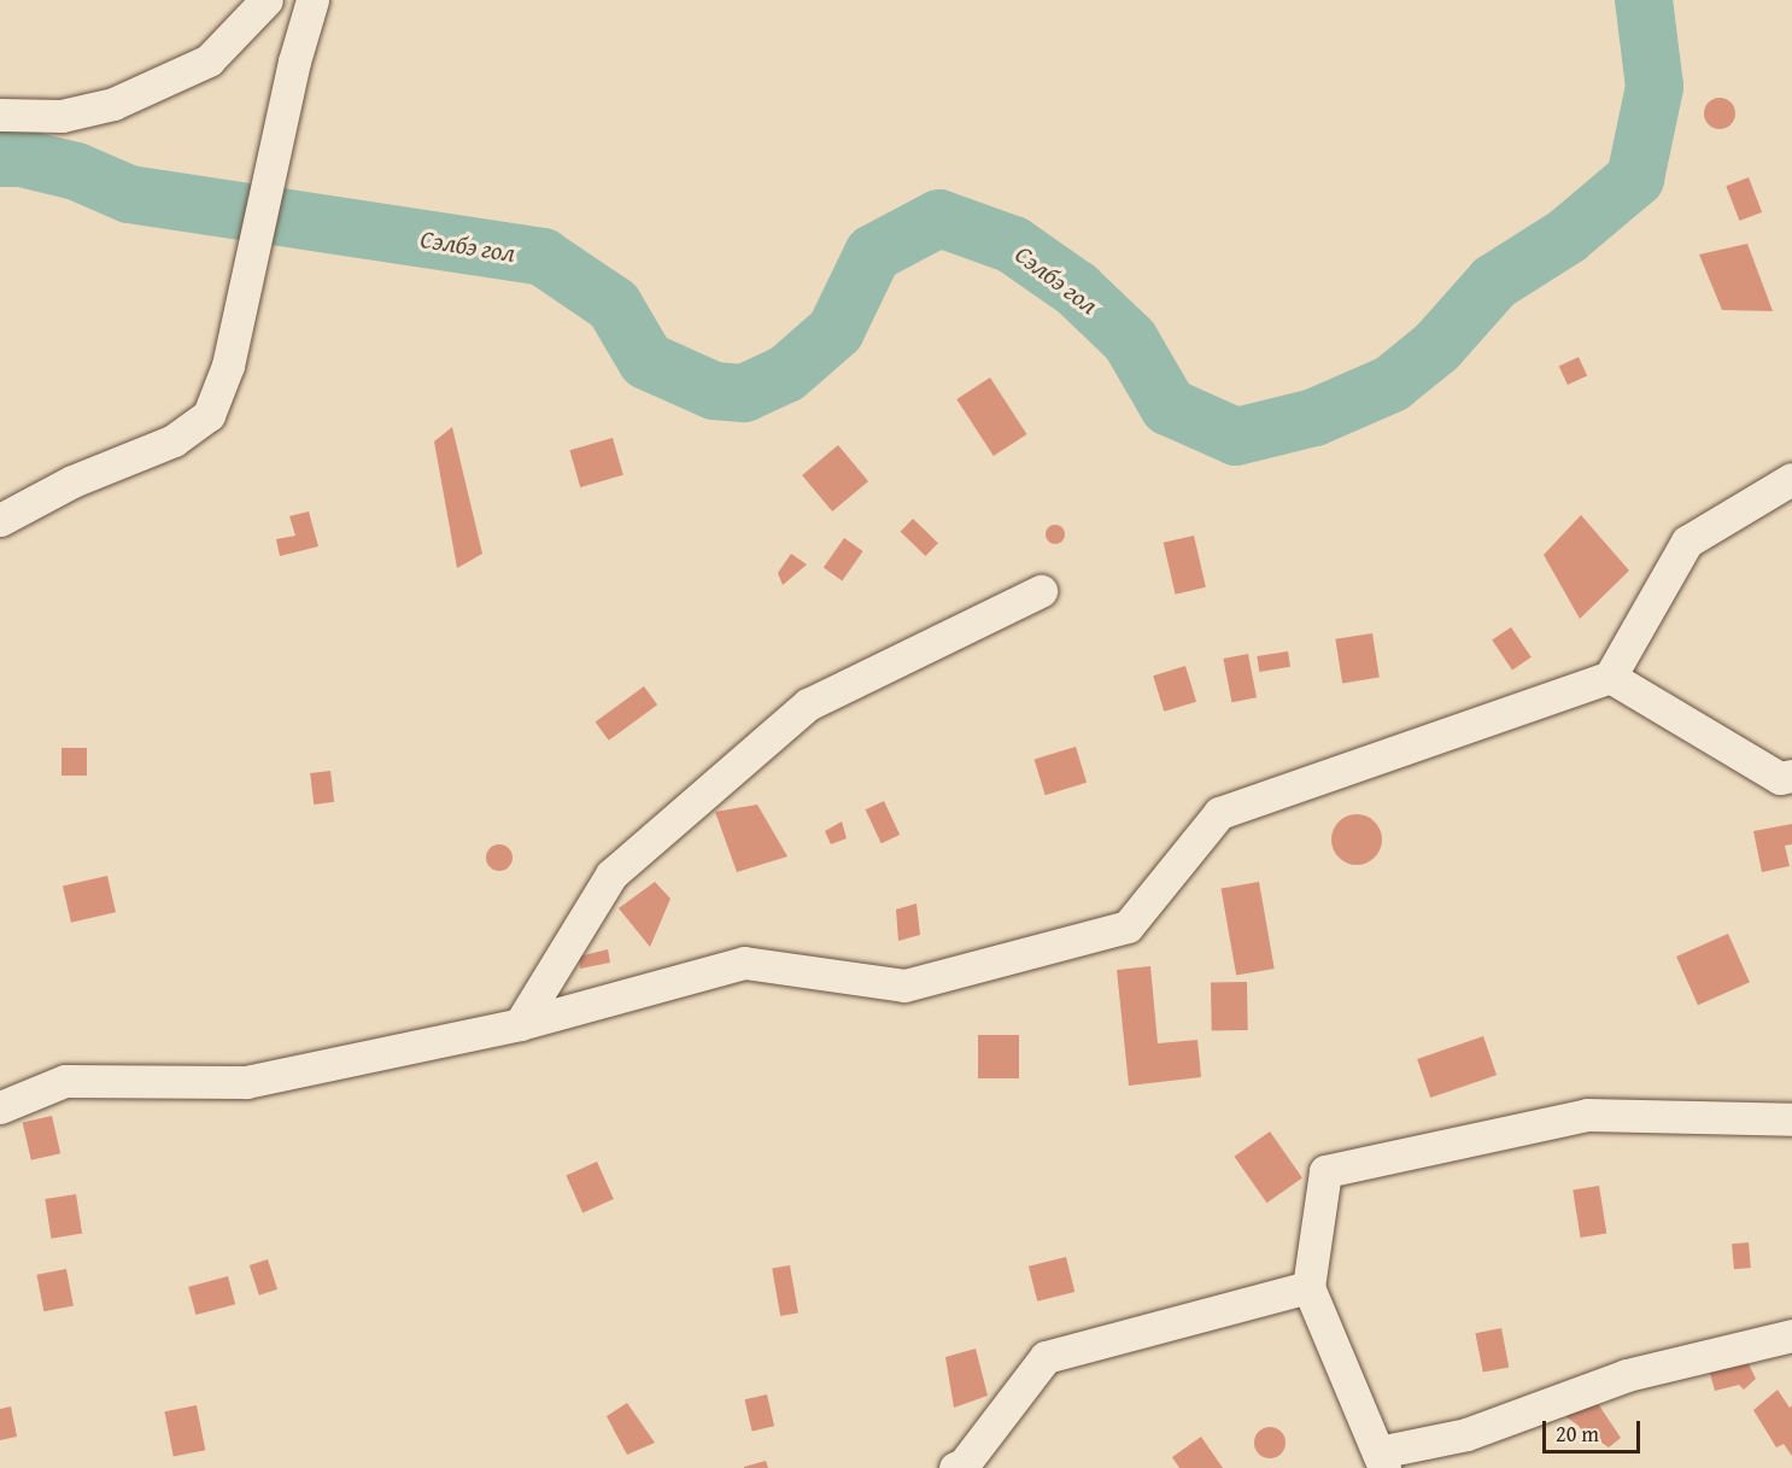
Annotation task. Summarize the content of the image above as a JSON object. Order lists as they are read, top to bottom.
{
  "water": ["Сэлбэ гол"],
  "scale_bar": "20 m"
}
